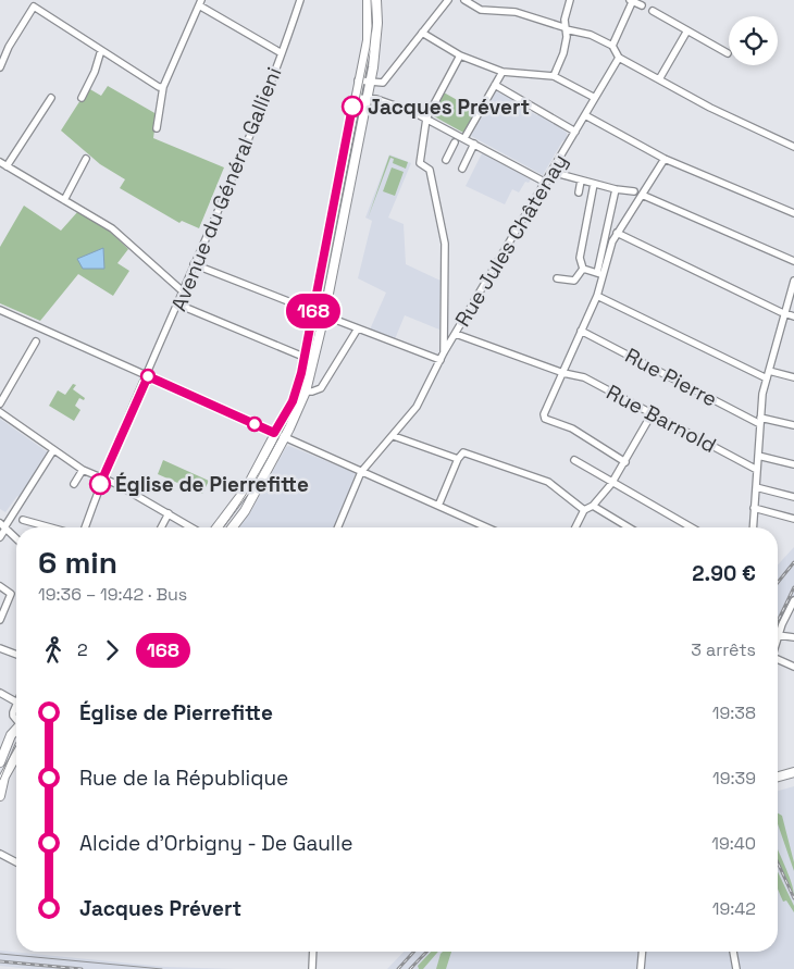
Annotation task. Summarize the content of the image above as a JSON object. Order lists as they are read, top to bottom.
{
  "streets": {
    "street": [
      "Avenue du Général Gallieni",
      "Rue Jules Châtenay",
      "Rue Pierre",
      "Rue Barnold"
    ]
  },
  "crossings": [
    ["Rue Jules Châtenay", "Rue Barnold"]
  ],
  "places": ["Jacques Prévert", "Église de Pierrefitte"],
  "lines": ["bus line 168"],
  "page": {
    "on_map": "168",
    "heading": ["6 min", "19:36 – 19:42 · Bus", "2.90 €"],
    "legs": ["2", "168", "3 arrêts"],
    "list": [
      {
        "name": "Église de Pierrefitte",
        "value": "19:38"
      },
      {
        "name": "Rue de la République",
        "value": "19:39"
      },
      {
        "name": "Alcide d'Orbigny - De Gaulle",
        "value": "19:40"
      },
      {
        "name": "Jacques Prévert",
        "value": "19:42"
      }
    ]
  }
}
